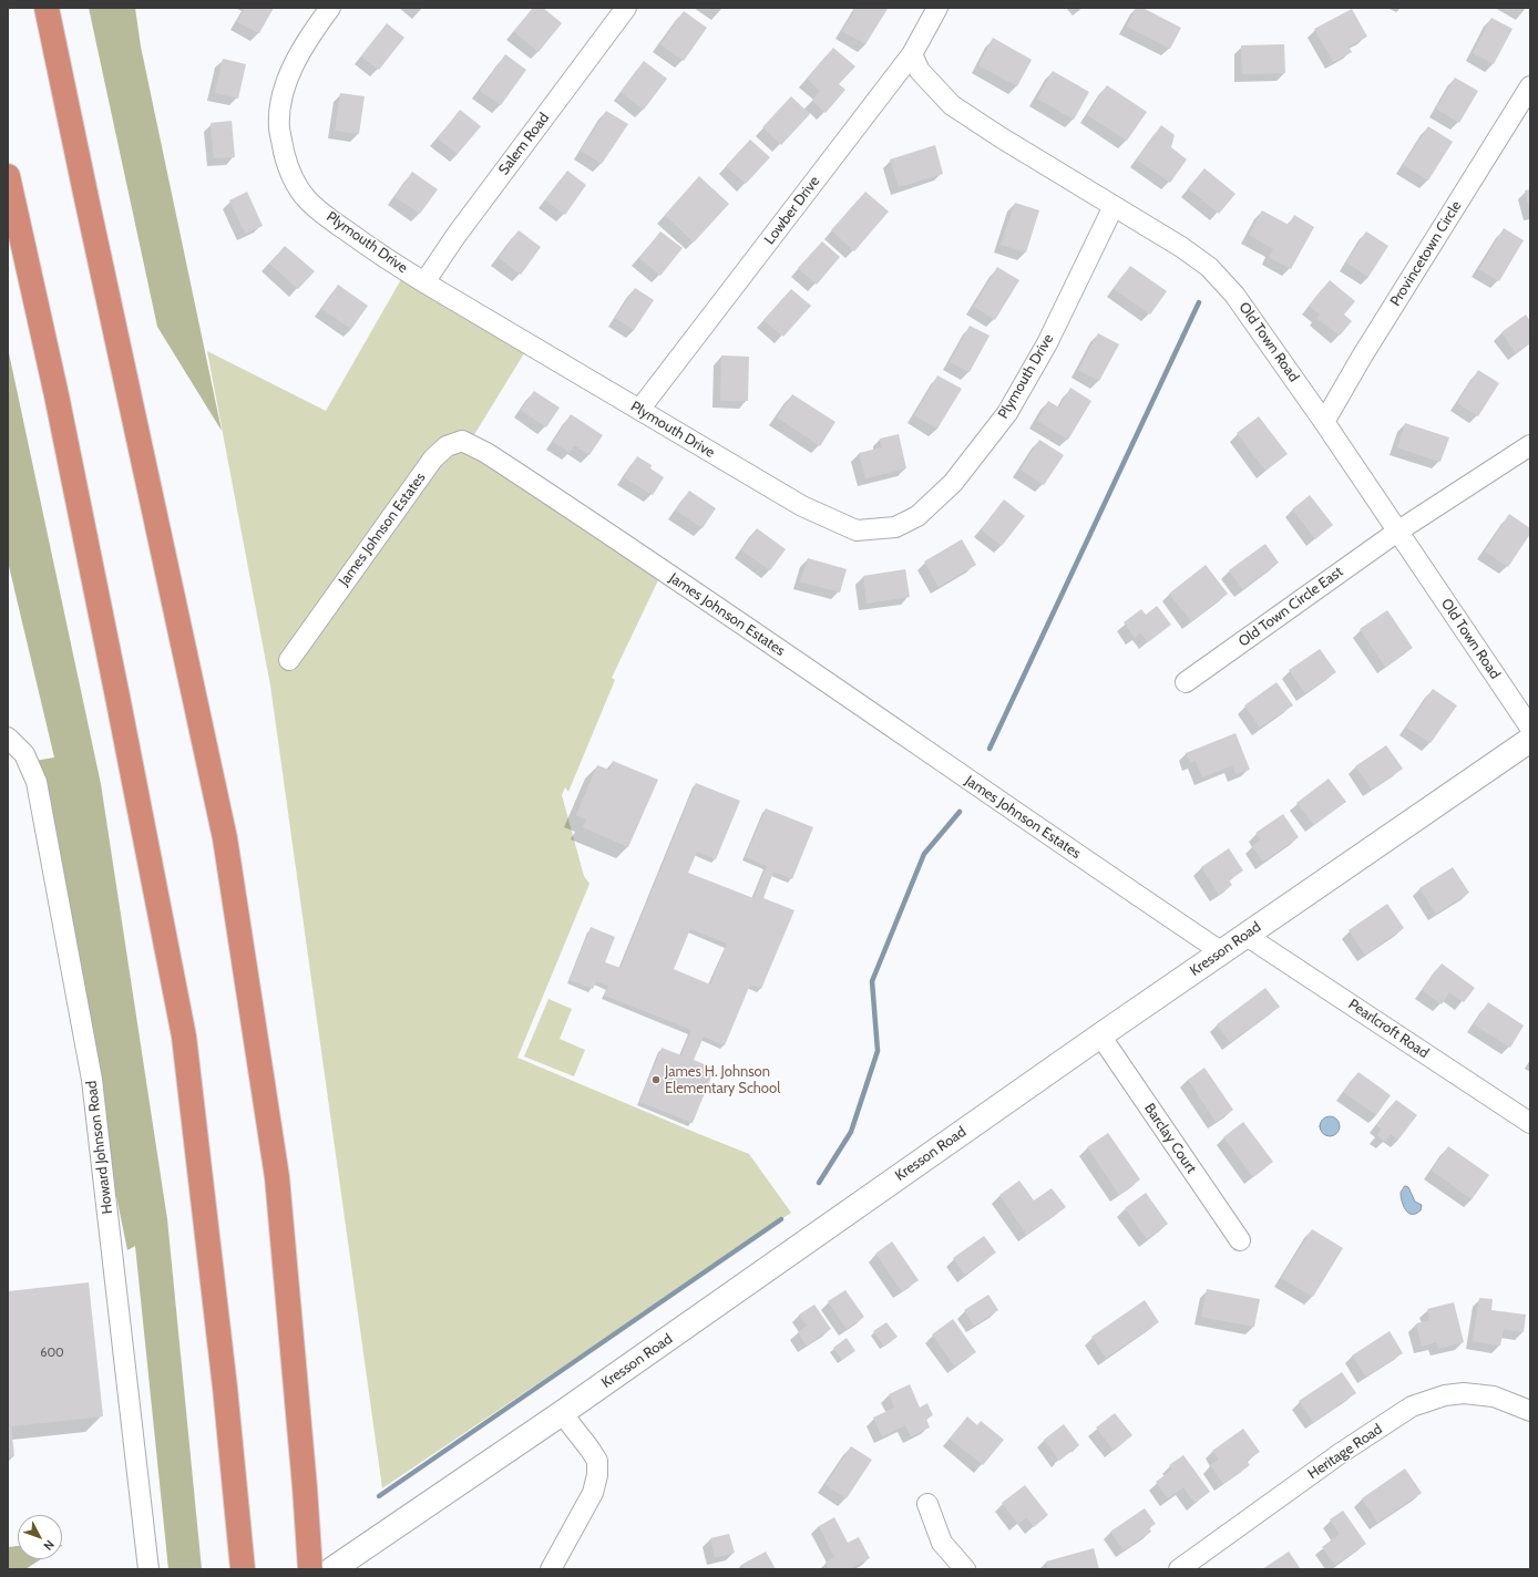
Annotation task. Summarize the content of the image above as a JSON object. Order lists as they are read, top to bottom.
{
  "streets": {
    "street": [
      "Salem Road",
      "Lowber Drive",
      "Plymouth Drive",
      "Provincetown Circle",
      "Old Town Road",
      "James Johnson Estates",
      "Old Town Circle East",
      "Kresson Road",
      "Pearlcroft Road",
      "Barclay Court",
      "Howard Johnson Road",
      "Heritage Road"
    ]
  },
  "crossings": [
    ["Salem Road", "Plymouth Drive"],
    ["Lowber Drive", "Plymouth Drive"],
    ["Lowber Drive", "Old Town Road"],
    ["Plymouth Drive", "Old Town Road"],
    ["Provincetown Circle", "Old Town Road"],
    ["Old Town Road", "Old Town Circle East"],
    ["James Johnson Estates", "Kresson Road"],
    ["Kresson Road", "Pearlcroft Road"],
    ["Kresson Road", "Barclay Court"]
  ],
  "places": ["James H. Johnson Elementary School"],
  "house_numbers": ["600"],
  "north": "bottom right"
}
